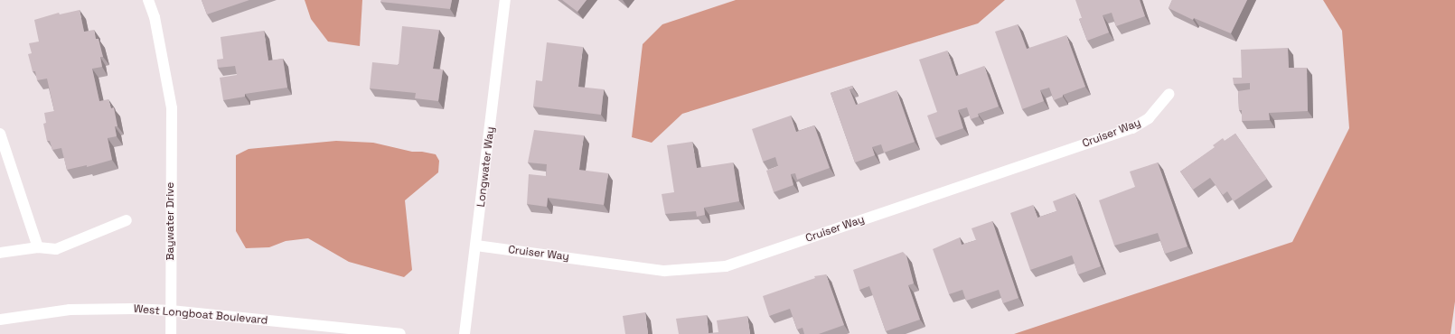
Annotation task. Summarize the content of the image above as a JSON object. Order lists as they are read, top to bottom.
{
  "streets": {
    "street": [
      "Cruiser Way",
      "Longwater Way",
      "Baywater Drive",
      "West Longboat Boulevard"
    ]
  },
  "crossings": [
    ["Cruiser Way", "Longwater Way"],
    ["Baywater Drive", "West Longboat Boulevard"]
  ]
}
